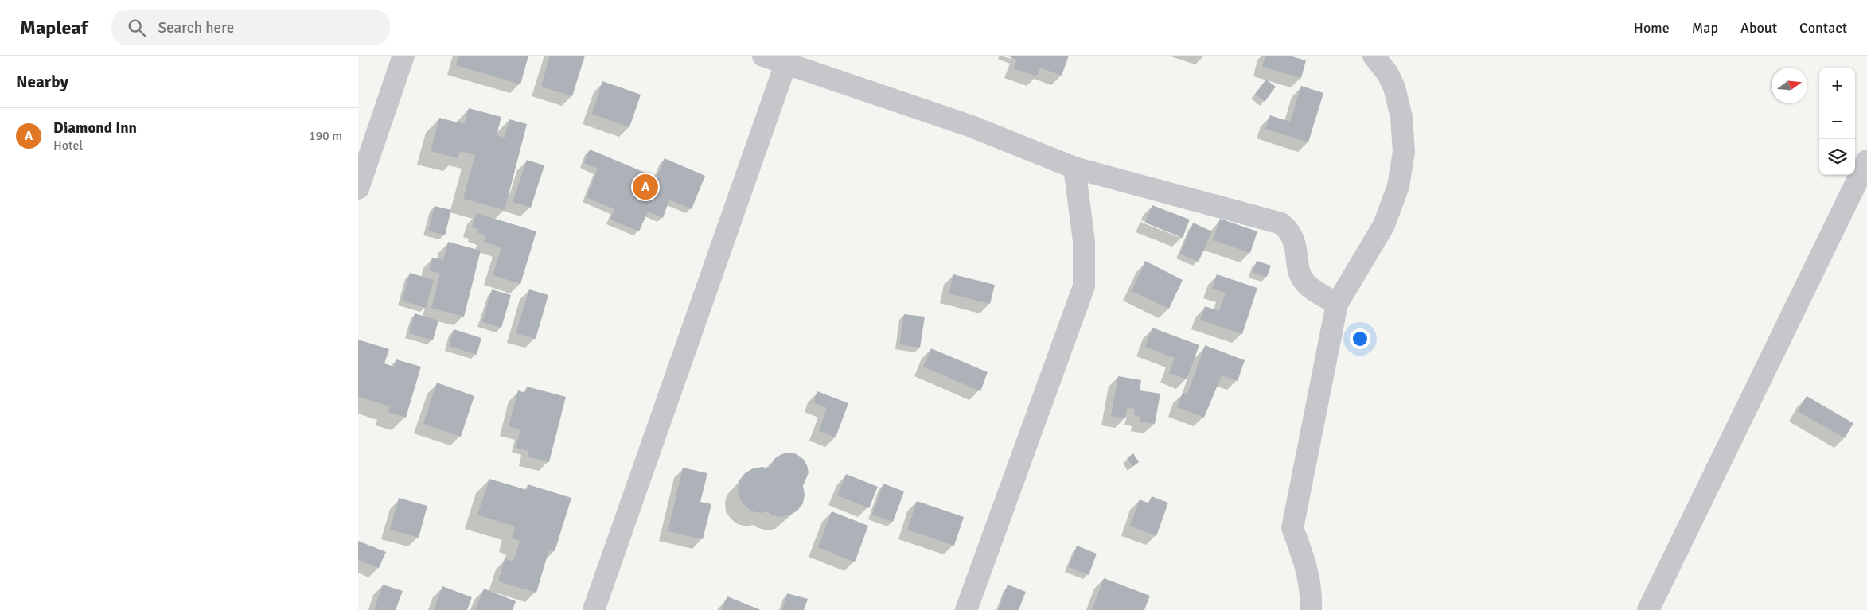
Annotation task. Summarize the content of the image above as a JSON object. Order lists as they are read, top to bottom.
{
  "north": "right",
  "page": {
    "header": "Mapleaf",
    "search": "Search here",
    "nav": [
      "Home",
      "Map",
      "About",
      "Contact"
    ],
    "heading": "Nearby",
    "map_buttons": ["+", "−"],
    "list": [
      {
        "mark": "A",
        "name": "Diamond Inn",
        "note": "Hotel",
        "value": "190 m"
      }
    ],
    "pins": "A"
  }
}
